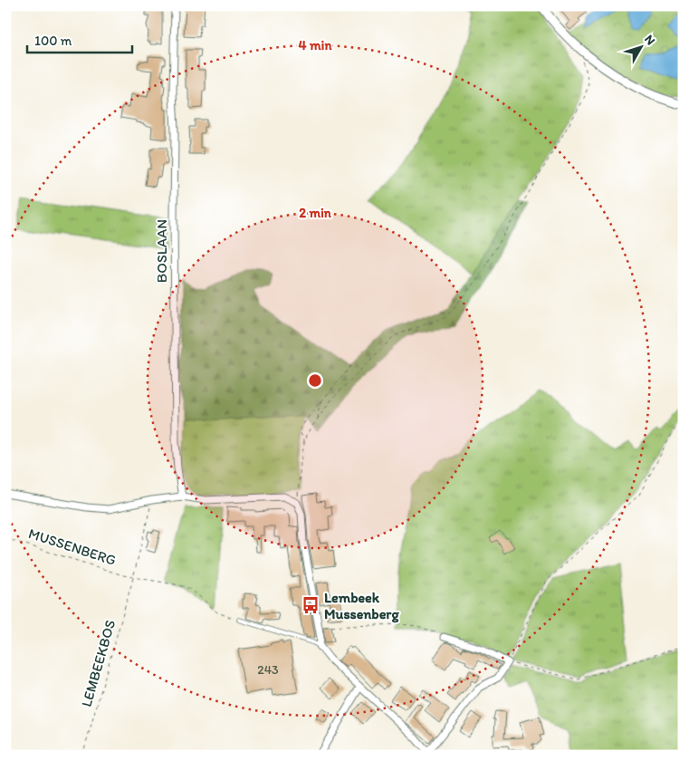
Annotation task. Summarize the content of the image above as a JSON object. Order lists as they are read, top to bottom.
{
  "streets": {
    "street": ["BOSLAAN"],
    "path": ["MUSSENBERG", "LEMBEEKBOS"]
  },
  "crossings": [
    ["MUSSENBERG", "LEMBEEKBOS"]
  ],
  "places": {
    "bus stop": ["Lembeek Mussenberg"]
  },
  "house_numbers": ["243"],
  "scale_bar": "100 m",
  "north": "top right",
  "rings": ["4 min", "2 min"]
}
